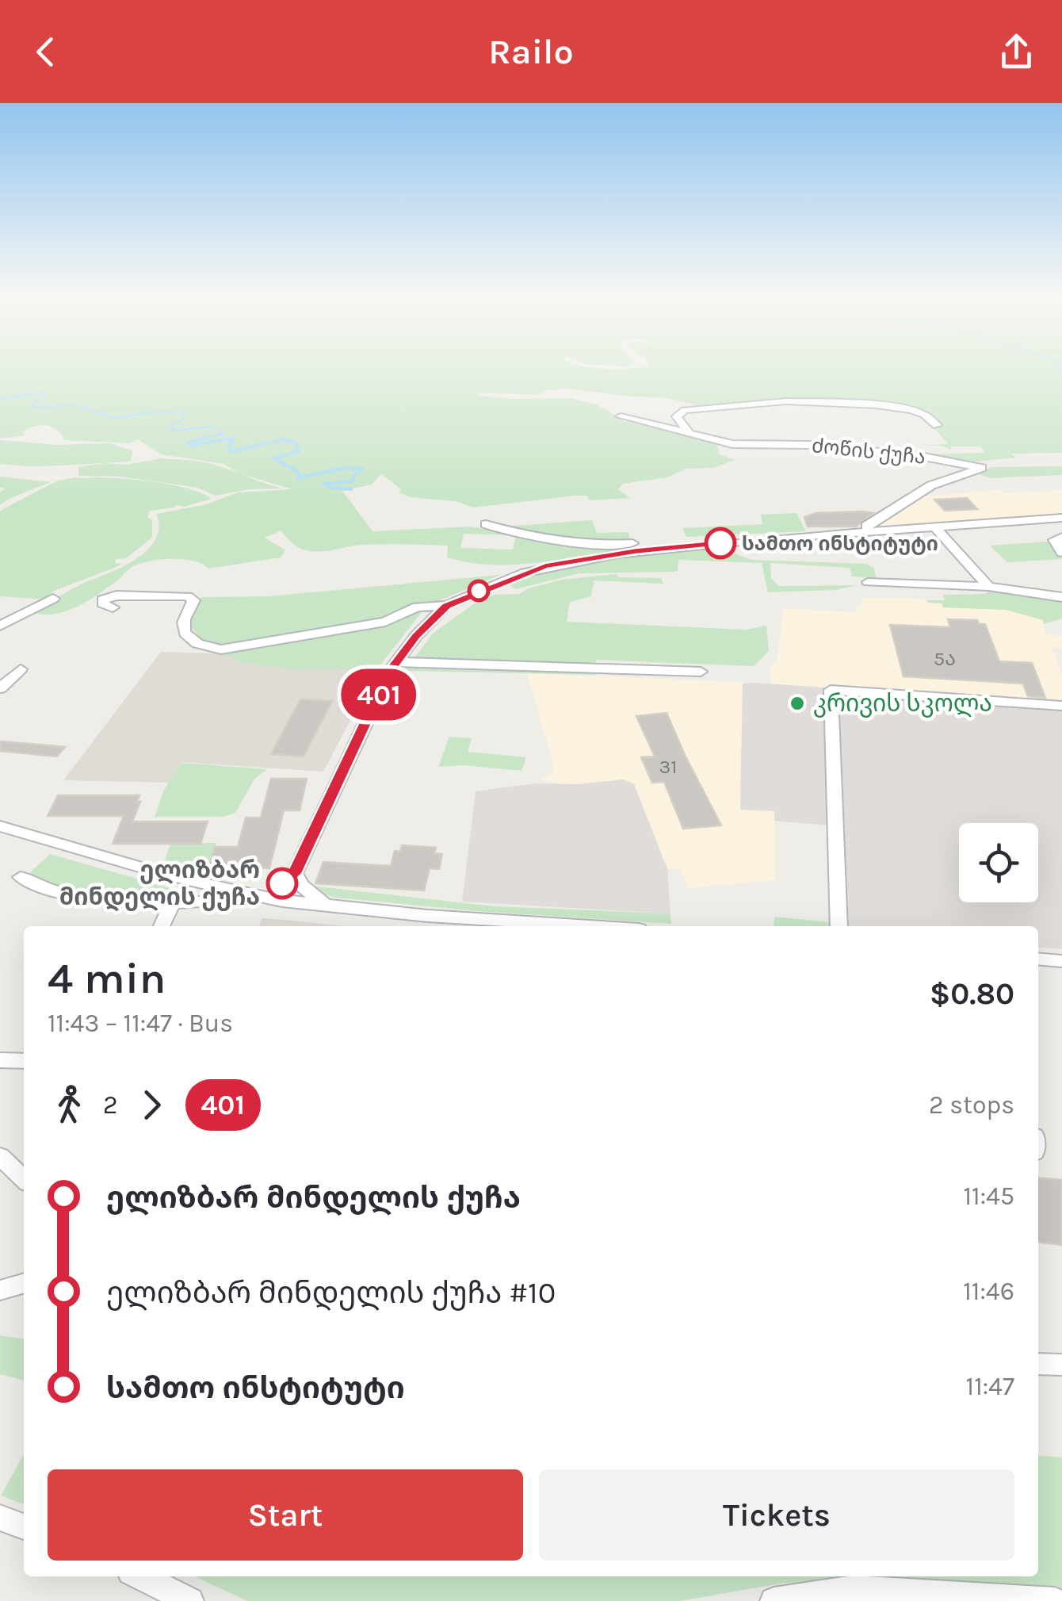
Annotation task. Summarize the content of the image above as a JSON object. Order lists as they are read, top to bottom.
{
  "streets": {
    "street": ["ძოწის ქუჩა"]
  },
  "places": ["სამთო ინსტიტუტი", "კრივის სკოლა", "ელიზბარ მინდელის ქუჩა"],
  "lines": ["bus line 401"],
  "house_numbers": ["5ა", "31"],
  "page": {
    "header": "Railo",
    "on_map": "401",
    "heading": ["4 min", "11:43 – 11:47 · Bus", "$0.80"],
    "legs": ["2", "401", "2 stops"],
    "list": [
      {
        "name": "ელიზბარ მინდელის ქუჩა",
        "value": "11:45"
      },
      {
        "name": "ელიზბარ მინდელის ქუჩა #10",
        "value": "11:46"
      },
      {
        "name": "სამთო ინსტიტუტი",
        "value": "11:47"
      }
    ],
    "buttons": ["Start", "Tickets"]
  }
}
